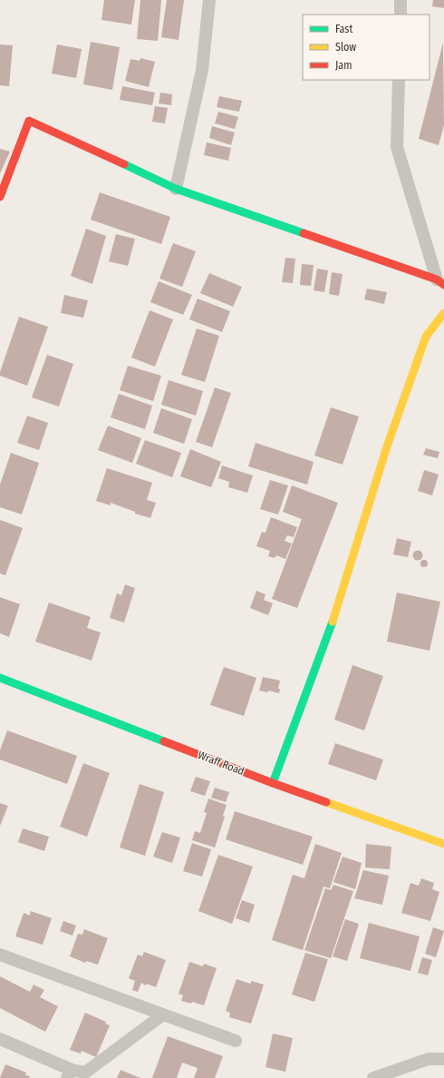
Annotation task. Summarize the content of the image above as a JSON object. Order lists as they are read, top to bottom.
{
  "streets": {
    "street": ["Wraff Road"]
  },
  "legend": ["Fast", "Slow", "Jam"]
}
